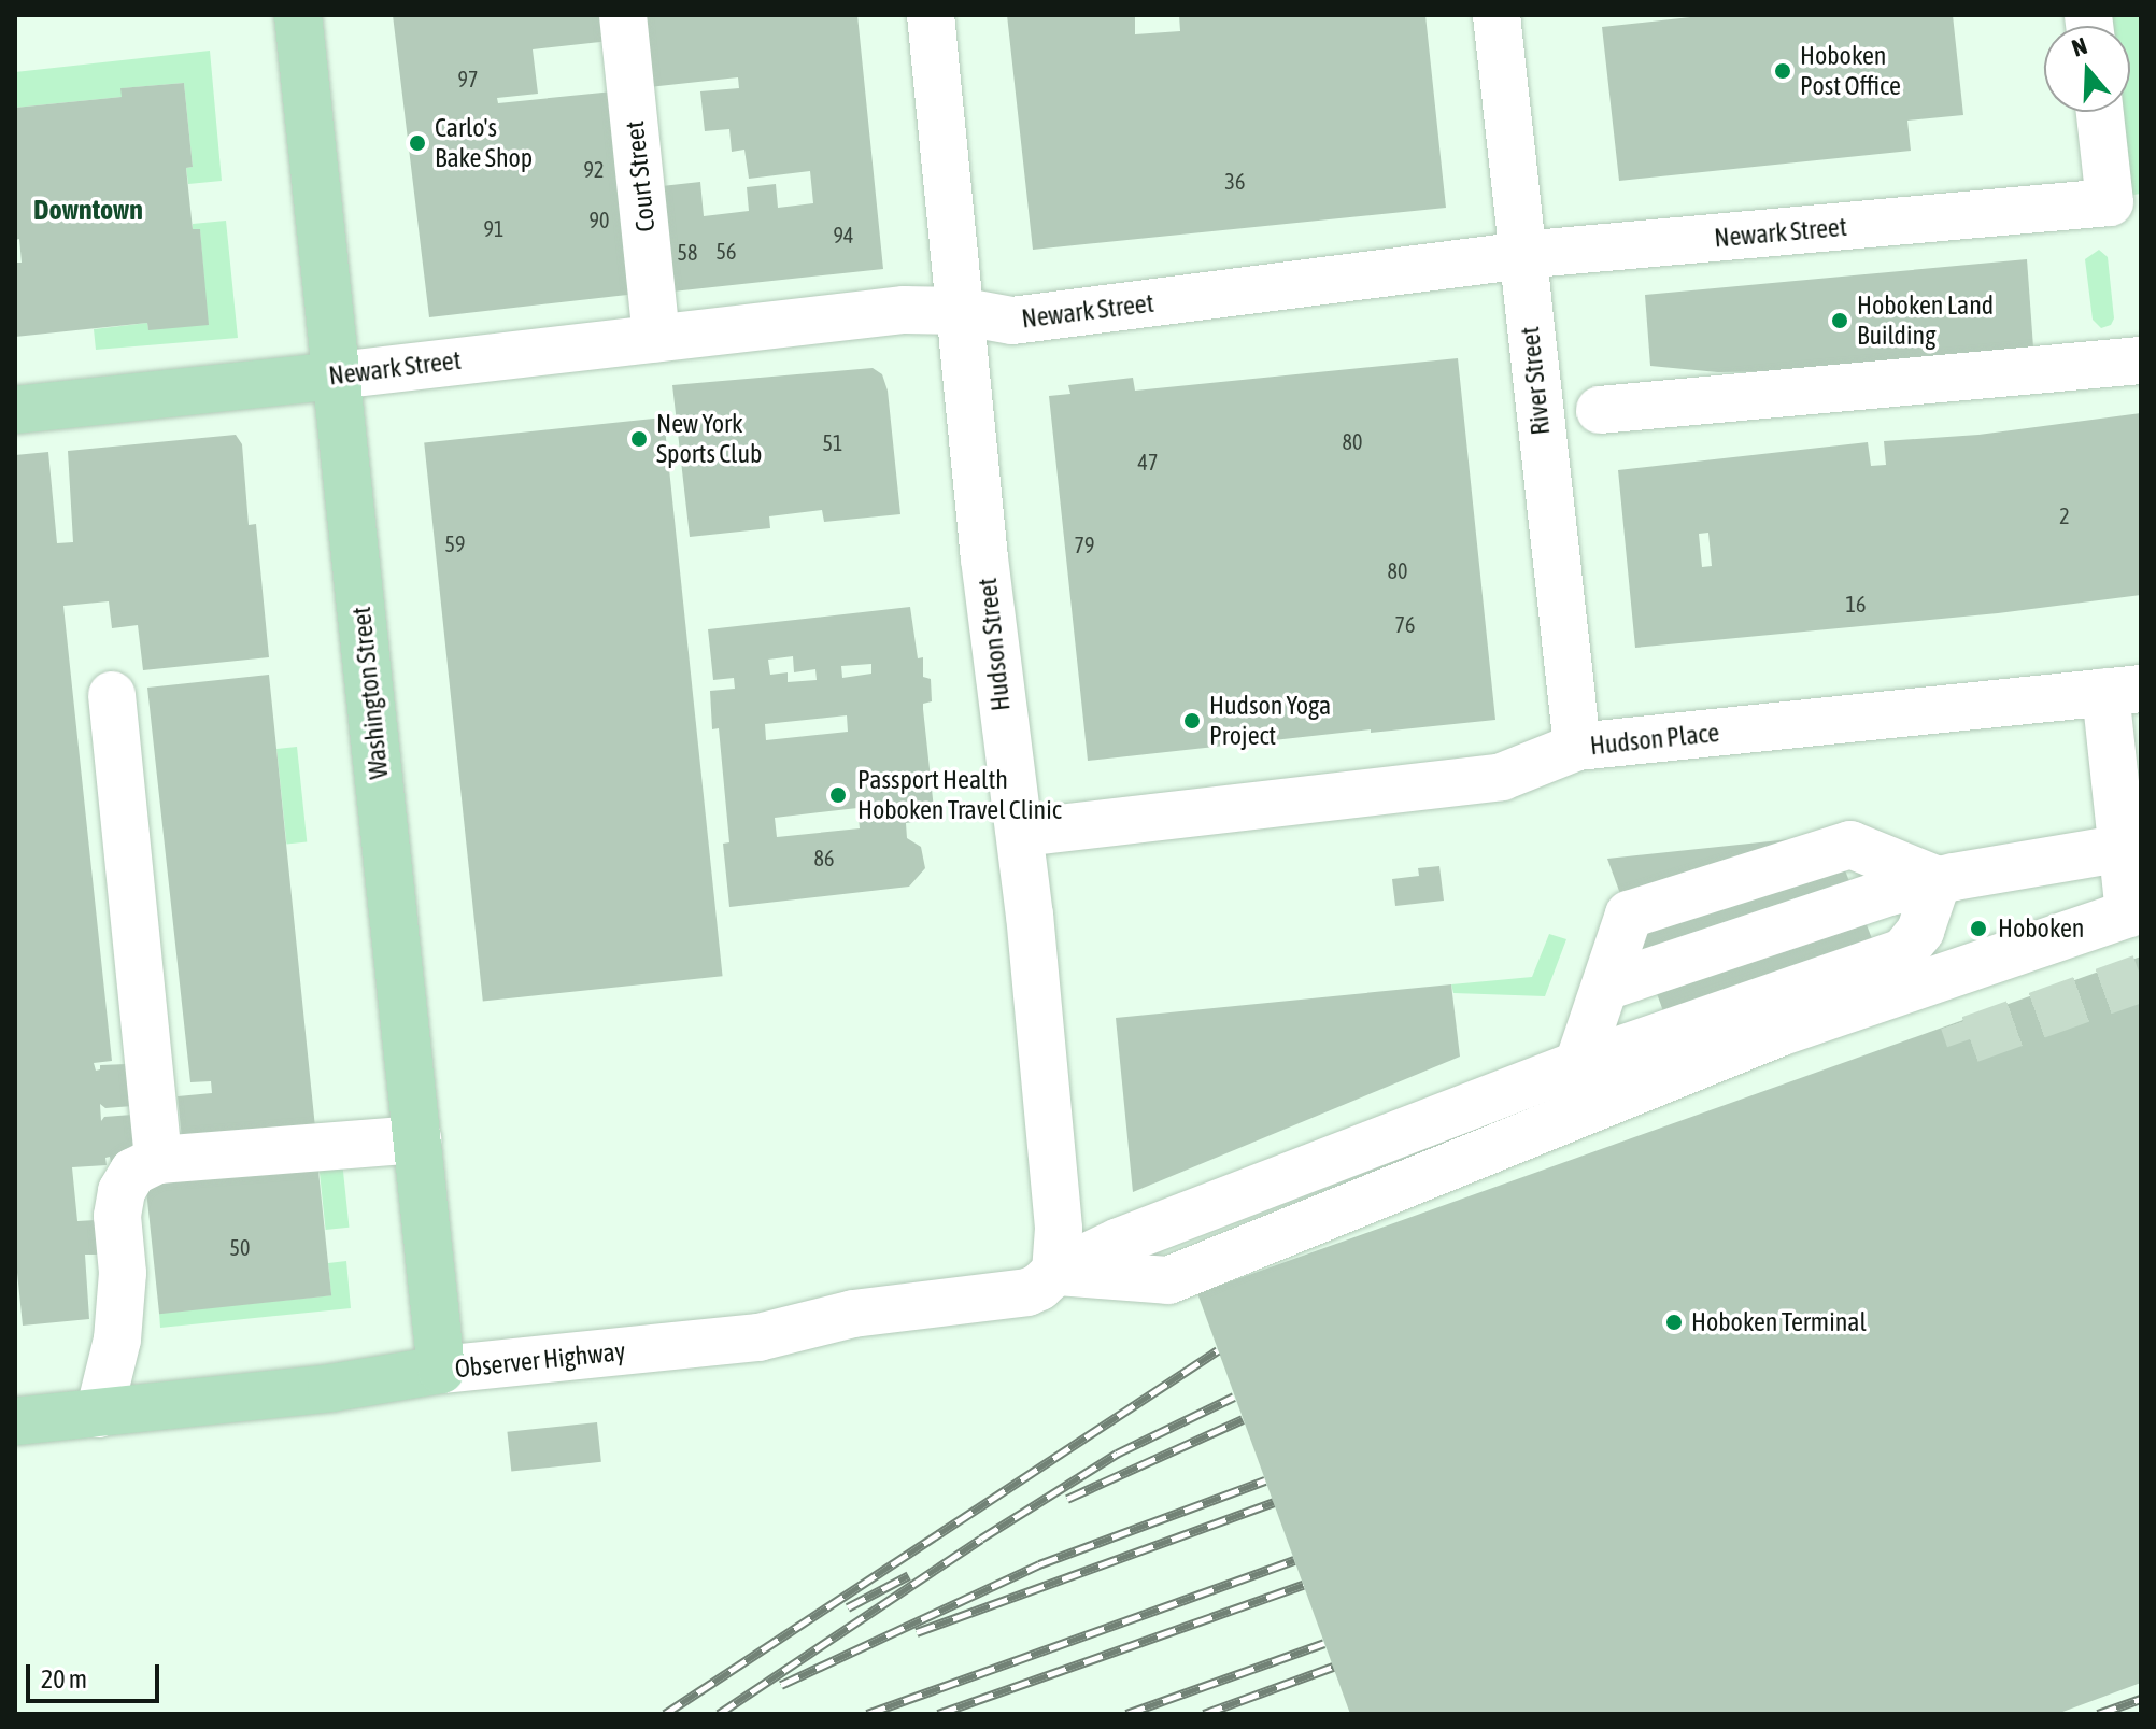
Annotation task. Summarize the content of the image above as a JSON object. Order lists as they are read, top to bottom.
{
  "streets": {
    "main road": ["Newark Street", "Washington Street", "Observer Highway"],
    "street": [
      "Court Street",
      "River Street",
      "Hudson Street",
      "Hudson Place"
    ]
  },
  "crossings": [
    ["Court Street", "Newark Street"],
    ["Newark Street", "River Street"],
    ["Newark Street", "Hudson Street"],
    ["Newark Street", "Washington Street"],
    ["River Street", "Hudson Place"],
    ["Hudson Street", "Hudson Place"],
    ["Hudson Street", "Observer Highway"],
    ["Washington Street", "Observer Highway"]
  ],
  "districts": ["Downtown"],
  "places": [
    "Hoboken Post Office",
    "Carlo's Bake Shop",
    "Hoboken Land Building",
    "New York Sports Club",
    "Hudson Yoga Project",
    "Passport Health Hoboken Travel Clinic",
    "Hoboken",
    "Hoboken Terminal"
  ],
  "house_numbers": [
    "97",
    "92",
    "36",
    "90",
    "91",
    "94",
    "56",
    "58",
    "80",
    "51",
    "47",
    "2",
    "59",
    "79",
    "80",
    "16",
    "76",
    "86",
    "50"
  ],
  "scale_bar": "20 m",
  "north": "top"
}
